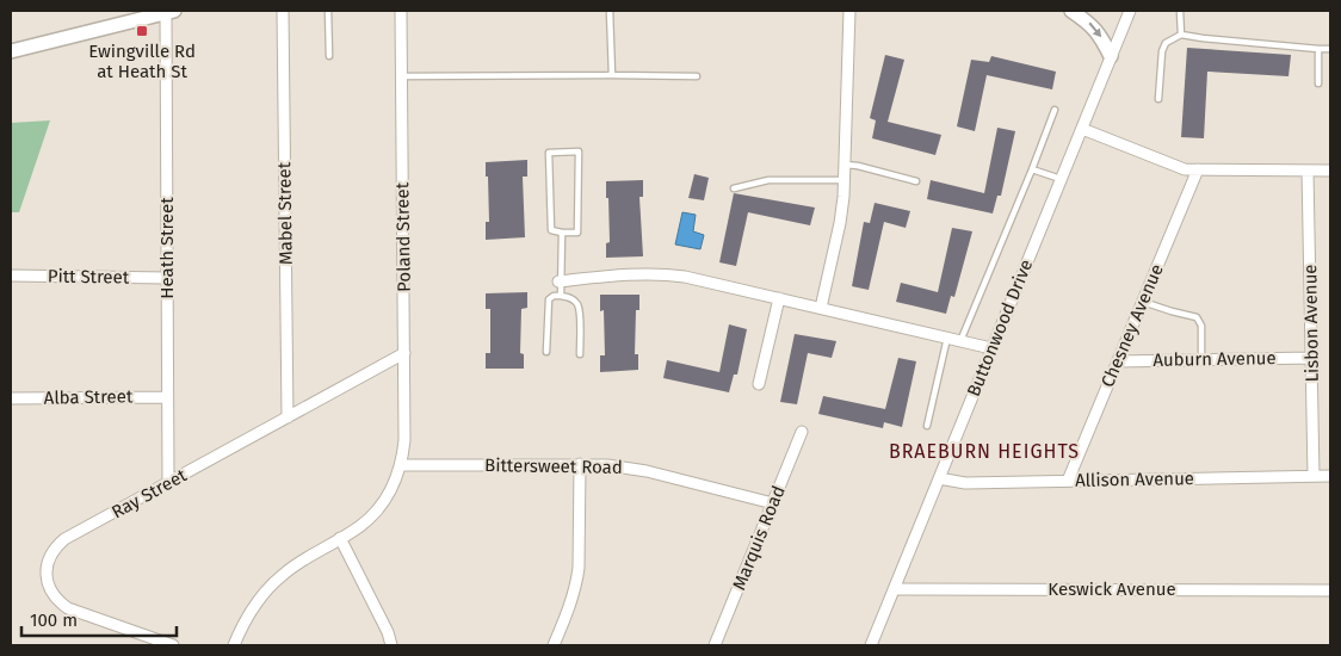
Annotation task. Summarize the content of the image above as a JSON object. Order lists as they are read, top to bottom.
{
  "streets": {
    "street": [
      "Mabel Street",
      "Poland Street",
      "Heath Street",
      "Pitt Street",
      "Lisbon Avenue",
      "Chesney Avenue",
      "Buttonwood Drive",
      "Auburn Avenue",
      "Alba Street",
      "Bittersweet Road",
      "Allison Avenue",
      "Ray Street",
      "Marquis Road",
      "Keswick Avenue"
    ]
  },
  "crossings": [
    ["Mabel Street", "Ray Street"],
    ["Poland Street", "Bittersweet Road"],
    ["Poland Street", "Ray Street"],
    ["Heath Street", "Pitt Street"],
    ["Heath Street", "Alba Street"],
    ["Heath Street", "Ray Street"],
    ["Lisbon Avenue", "Auburn Avenue"],
    ["Lisbon Avenue", "Allison Avenue"],
    ["Chesney Avenue", "Auburn Avenue"],
    ["Chesney Avenue", "Allison Avenue"],
    ["Buttonwood Drive", "Allison Avenue"],
    ["Buttonwood Drive", "Keswick Avenue"],
    ["Bittersweet Road", "Marquis Road"]
  ],
  "districts": ["BRAEBURN HEIGHTS"],
  "places": {
    "transit": ["Ewingville Rd at Heath St"]
  },
  "scale_bar": "100 m"
}
